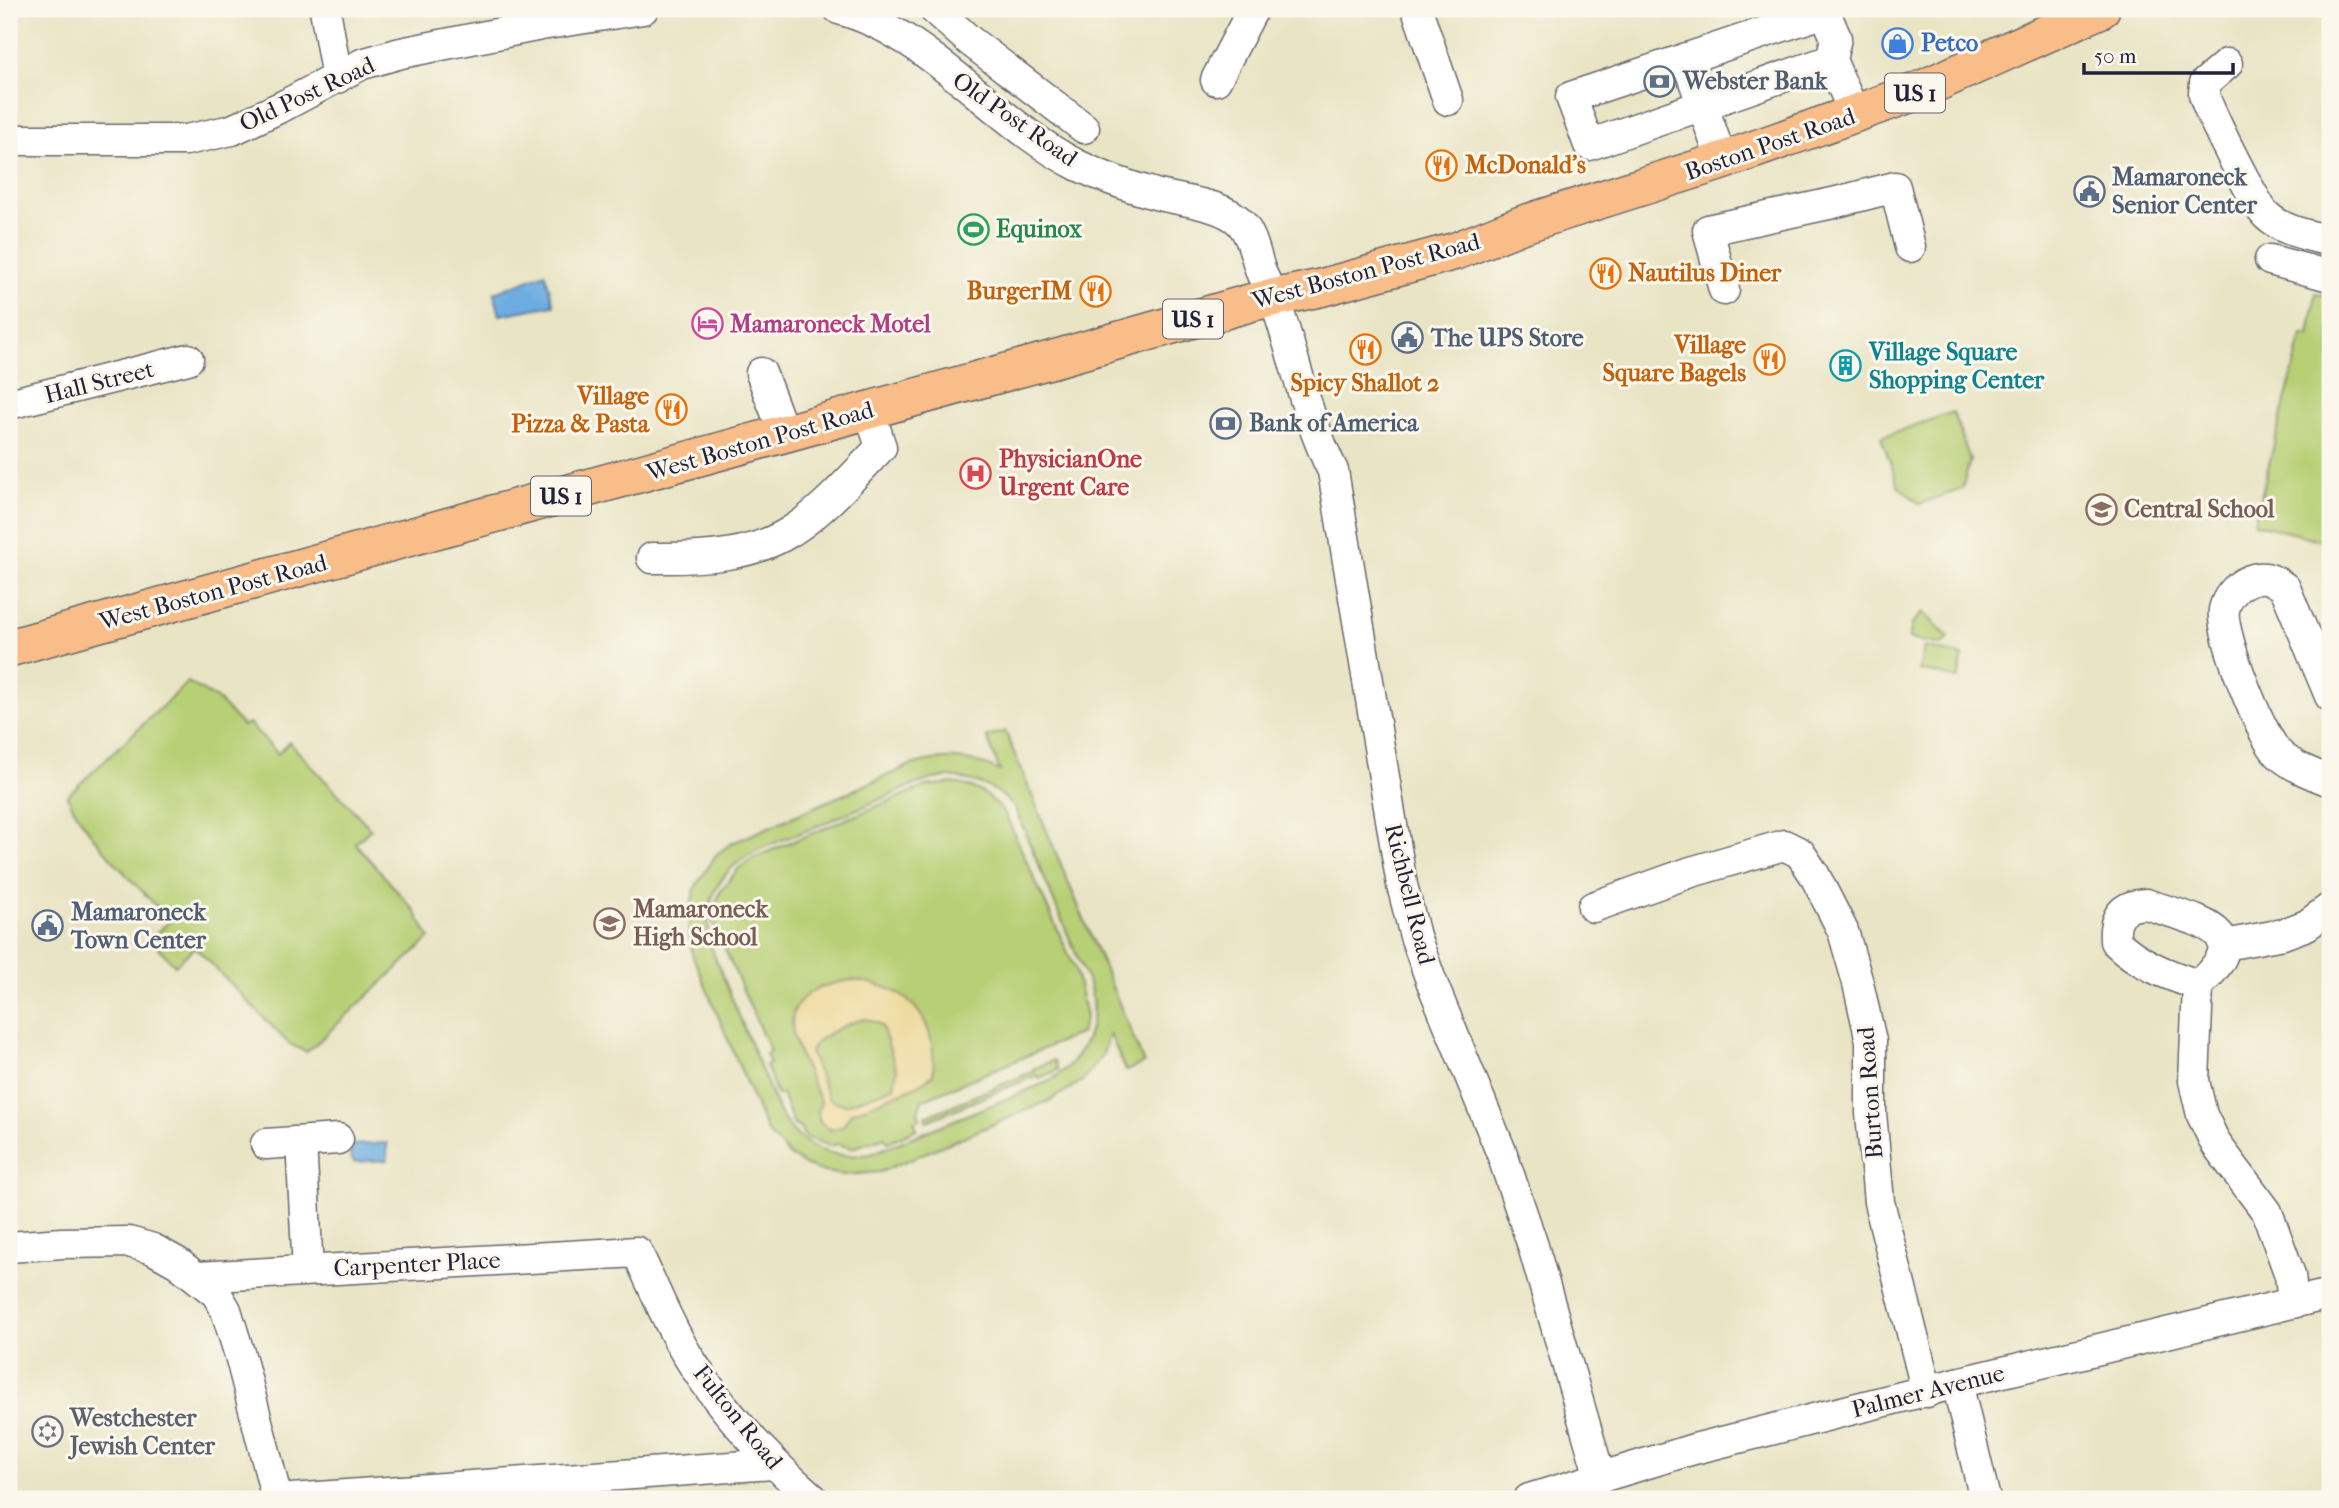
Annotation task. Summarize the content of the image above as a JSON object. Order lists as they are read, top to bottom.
{
  "streets": {
    "main road": ["US 1", "Boston Post Road", "West Boston Post Road"],
    "street": [
      "Old Post Road",
      "Hall Street",
      "Richbell Road",
      "Burton Road",
      "Carpenter Place",
      "Palmer Avenue",
      "Fulton Road"
    ]
  },
  "crossings": [
    ["Old Post Road", "West Boston Post Road"],
    ["Old Post Road", "Richbell Road"],
    ["Boston Post Road", "West Boston Post Road"],
    ["West Boston Post Road", "Richbell Road"],
    ["Richbell Road", "Palmer Avenue"],
    ["Burton Road", "Palmer Avenue"],
    ["Carpenter Place", "Fulton Road"]
  ],
  "places": {
    "shop": ["Petco"],
    "bank": ["Webster Bank", "Bank of America"],
    "restaurant": [
      "McDonald's",
      "Nautilus Diner",
      "BurgerIM",
      "Spicy Shallot 2",
      "Village Square Bagels",
      "Village Pizza & Pasta"
    ],
    "public building": ["Mamaroneck Senior Center", "The UPS Store", "Mamaroneck Town Center"],
    "sports": ["Equinox"],
    "hotel": ["Mamaroneck Motel"],
    "building": ["Village Square Shopping Center"],
    "hospital": ["PhysicianOne Urgent Care"],
    "school or university": ["Central School", "Mamaroneck High School"],
    "synagogue": ["Westchester Jewish Center"]
  },
  "scale_bar": "50 m"
}
